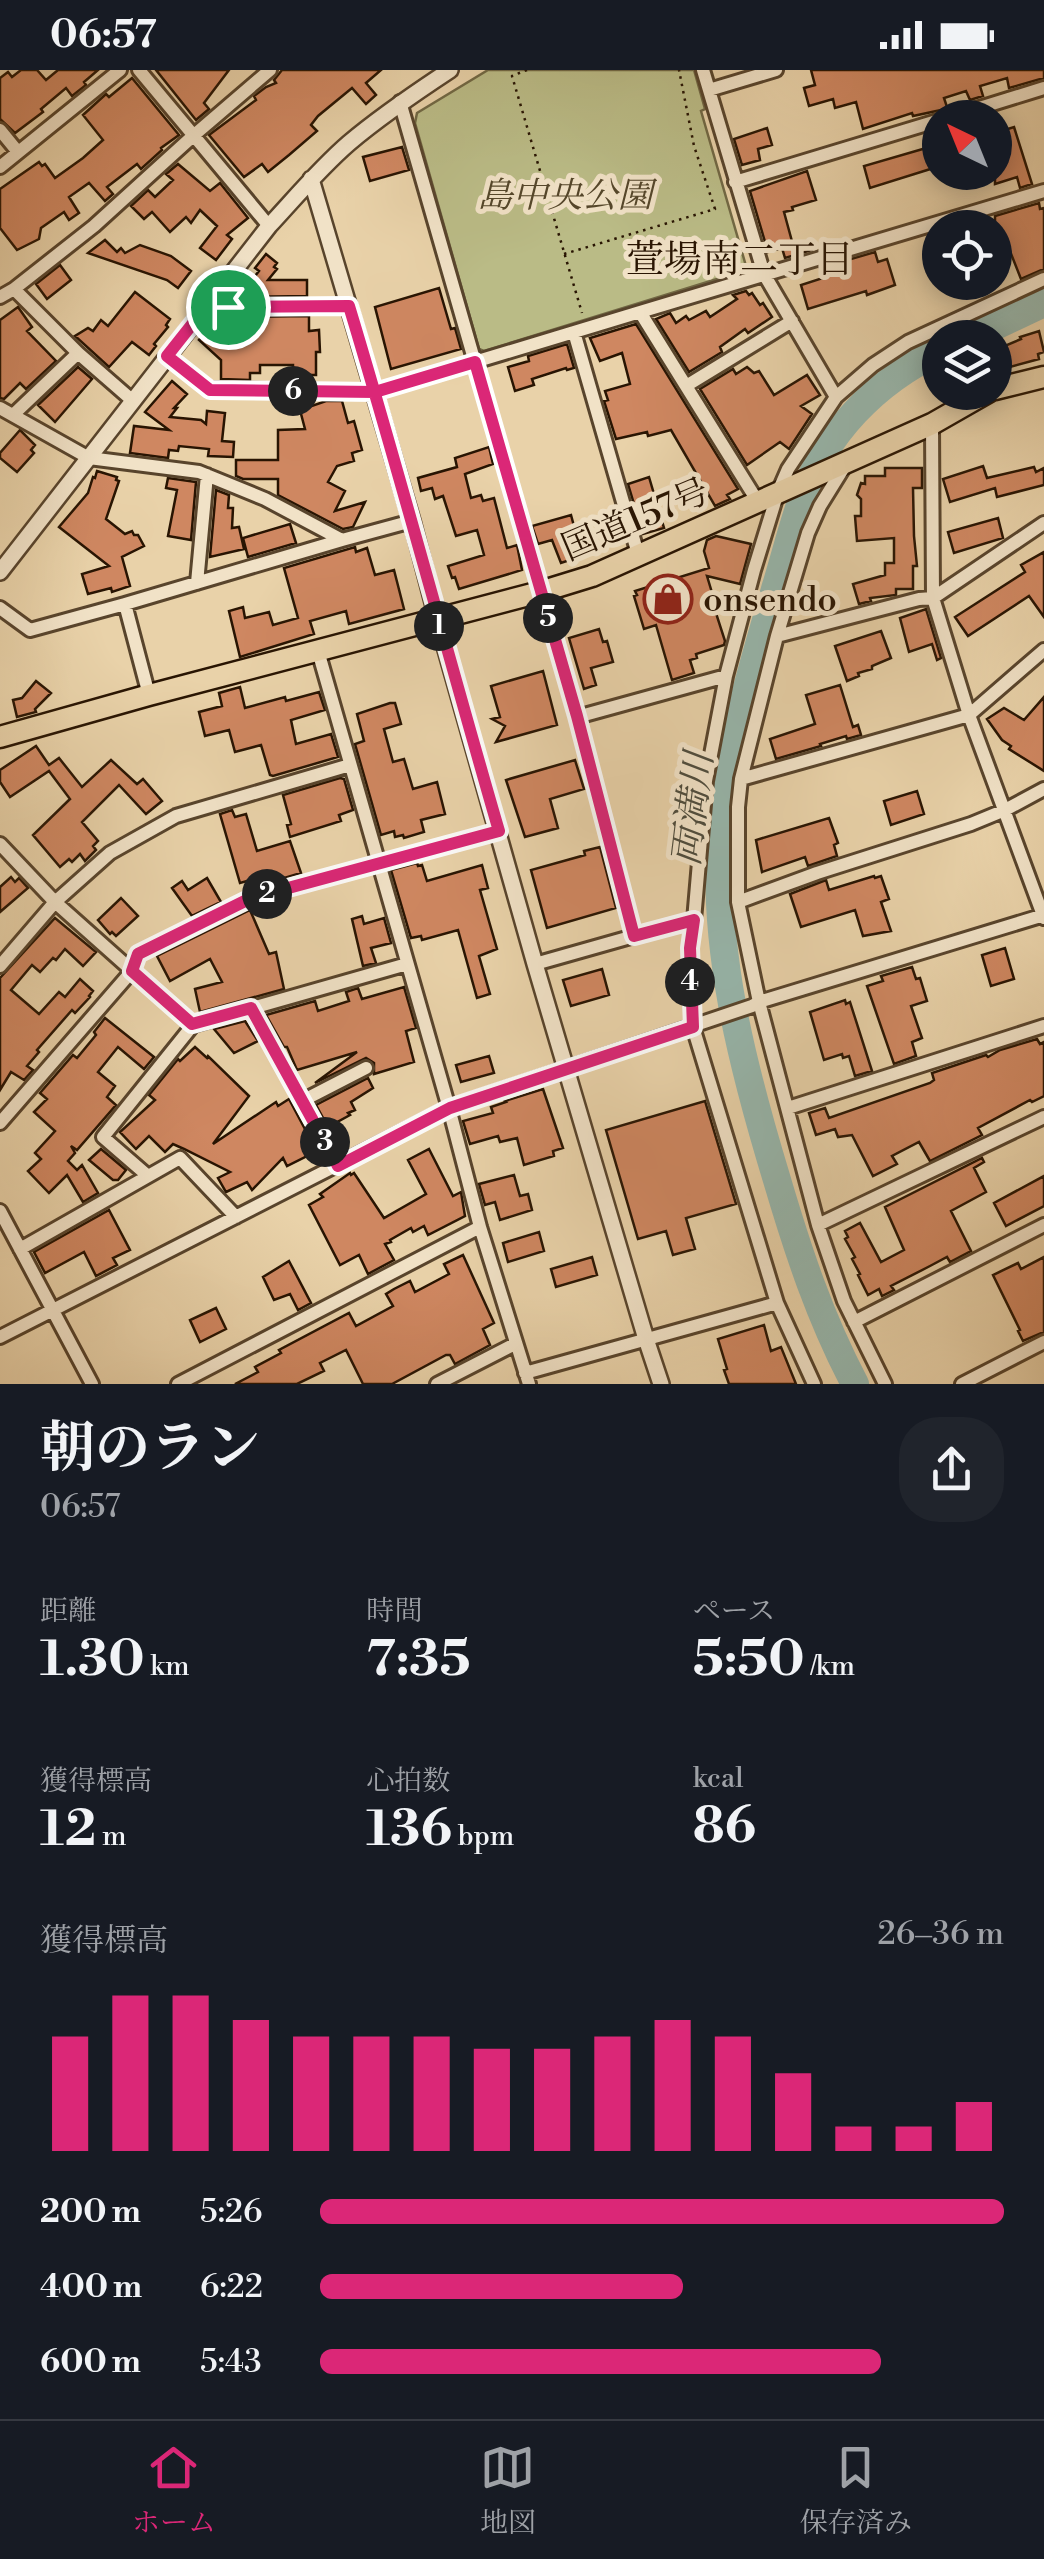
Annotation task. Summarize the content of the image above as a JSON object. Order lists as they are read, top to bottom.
{
  "streets": {
    "highway": ["国道157号"]
  },
  "districts": ["萱場南二丁目"],
  "water": ["両満川"],
  "parks": ["島中央公園"],
  "places": {
    "shop": ["onsendo"]
  },
  "north": "top left",
  "page": {
    "status": "06:57",
    "pins": [
      "6",
      "5",
      "1",
      "2",
      "4",
      "3"
    ],
    "heading": ["朝のラン", "06:57"],
    "stats": [
      ["距離", "1.30 km"],
      ["時間", "7:35"],
      ["ペース", "5:50 /km"],
      ["獲得標高", "12 m"],
      ["心拍数", "136 bpm"],
      ["kcal", "86"]
    ],
    "chart": ["獲得標高", "26–36 m"],
    "list": [
      {
        "name": "200 m",
        "note": "5:26"
      },
      {
        "name": "400 m",
        "note": "6:22"
      },
      {
        "name": "600 m",
        "note": "5:43"
      }
    ],
    "tabs": ["ホーム", "地図", "保存済み"]
  }
}
